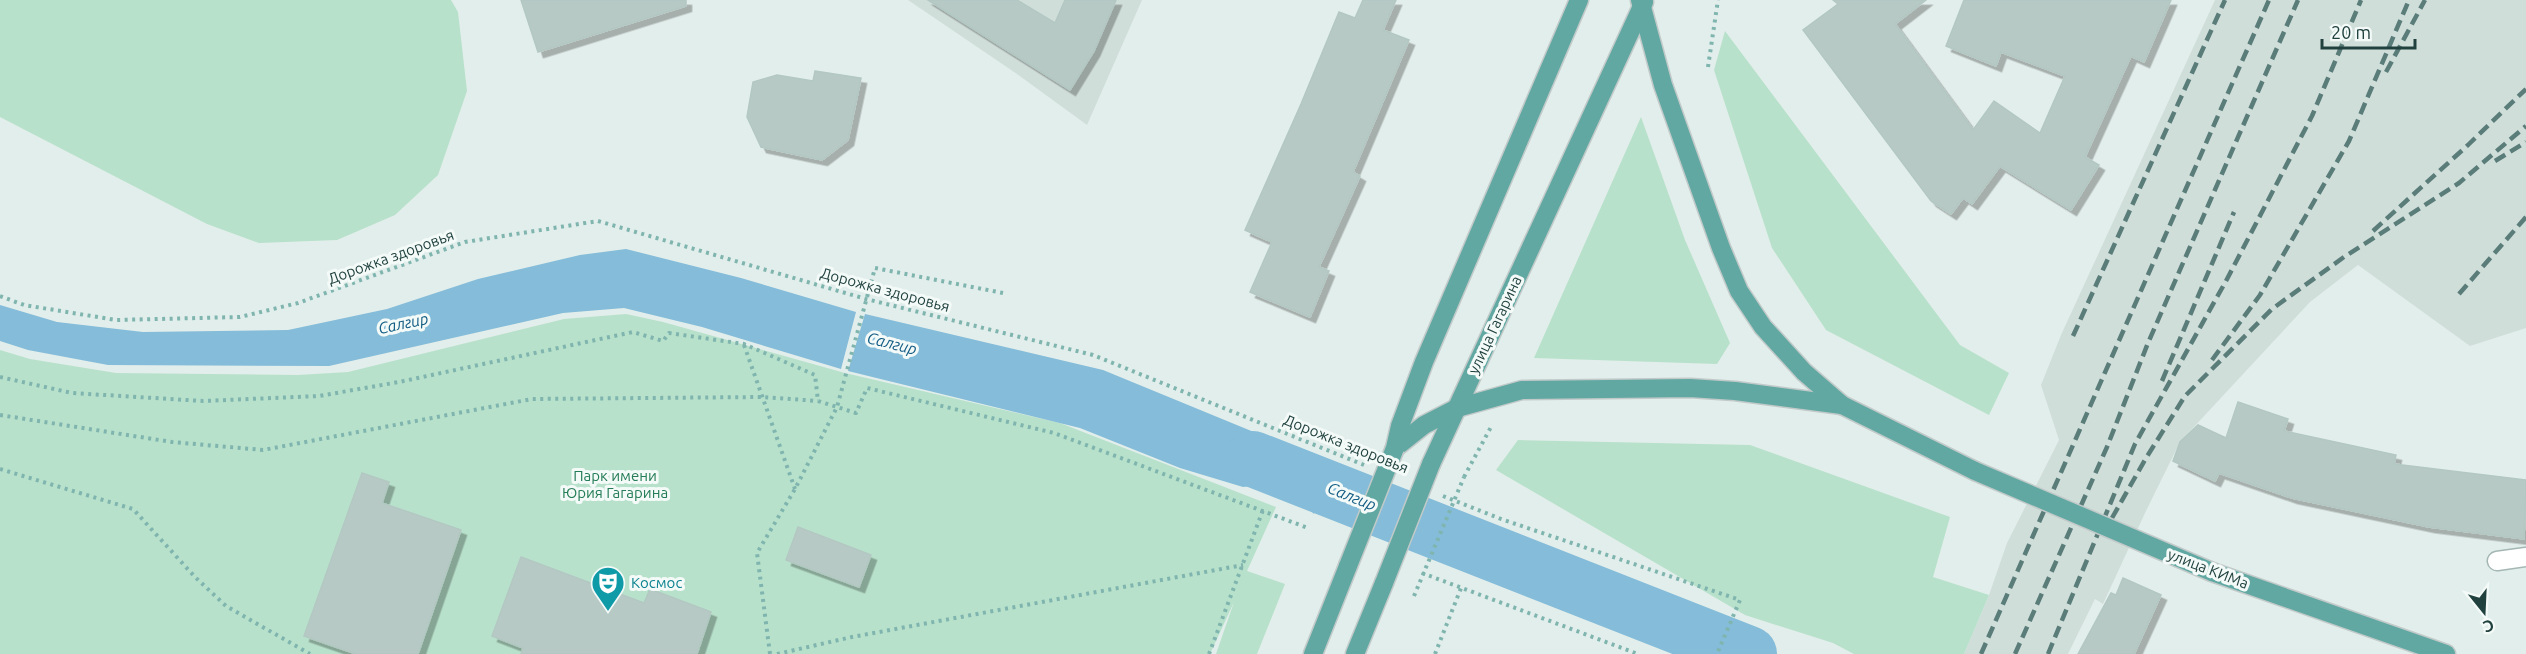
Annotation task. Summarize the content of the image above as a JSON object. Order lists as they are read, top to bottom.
{
  "streets": {
    "main road": ["улица Гагарина", "улица КИМа"],
    "path": ["Дорожка здоровья"]
  },
  "water": ["Салгир"],
  "parks": ["Парк имени Юрия Гагарина"],
  "places": {
    "theatre": ["Космос"]
  },
  "scale_bar": "20 m",
  "north": "bottom"
}
